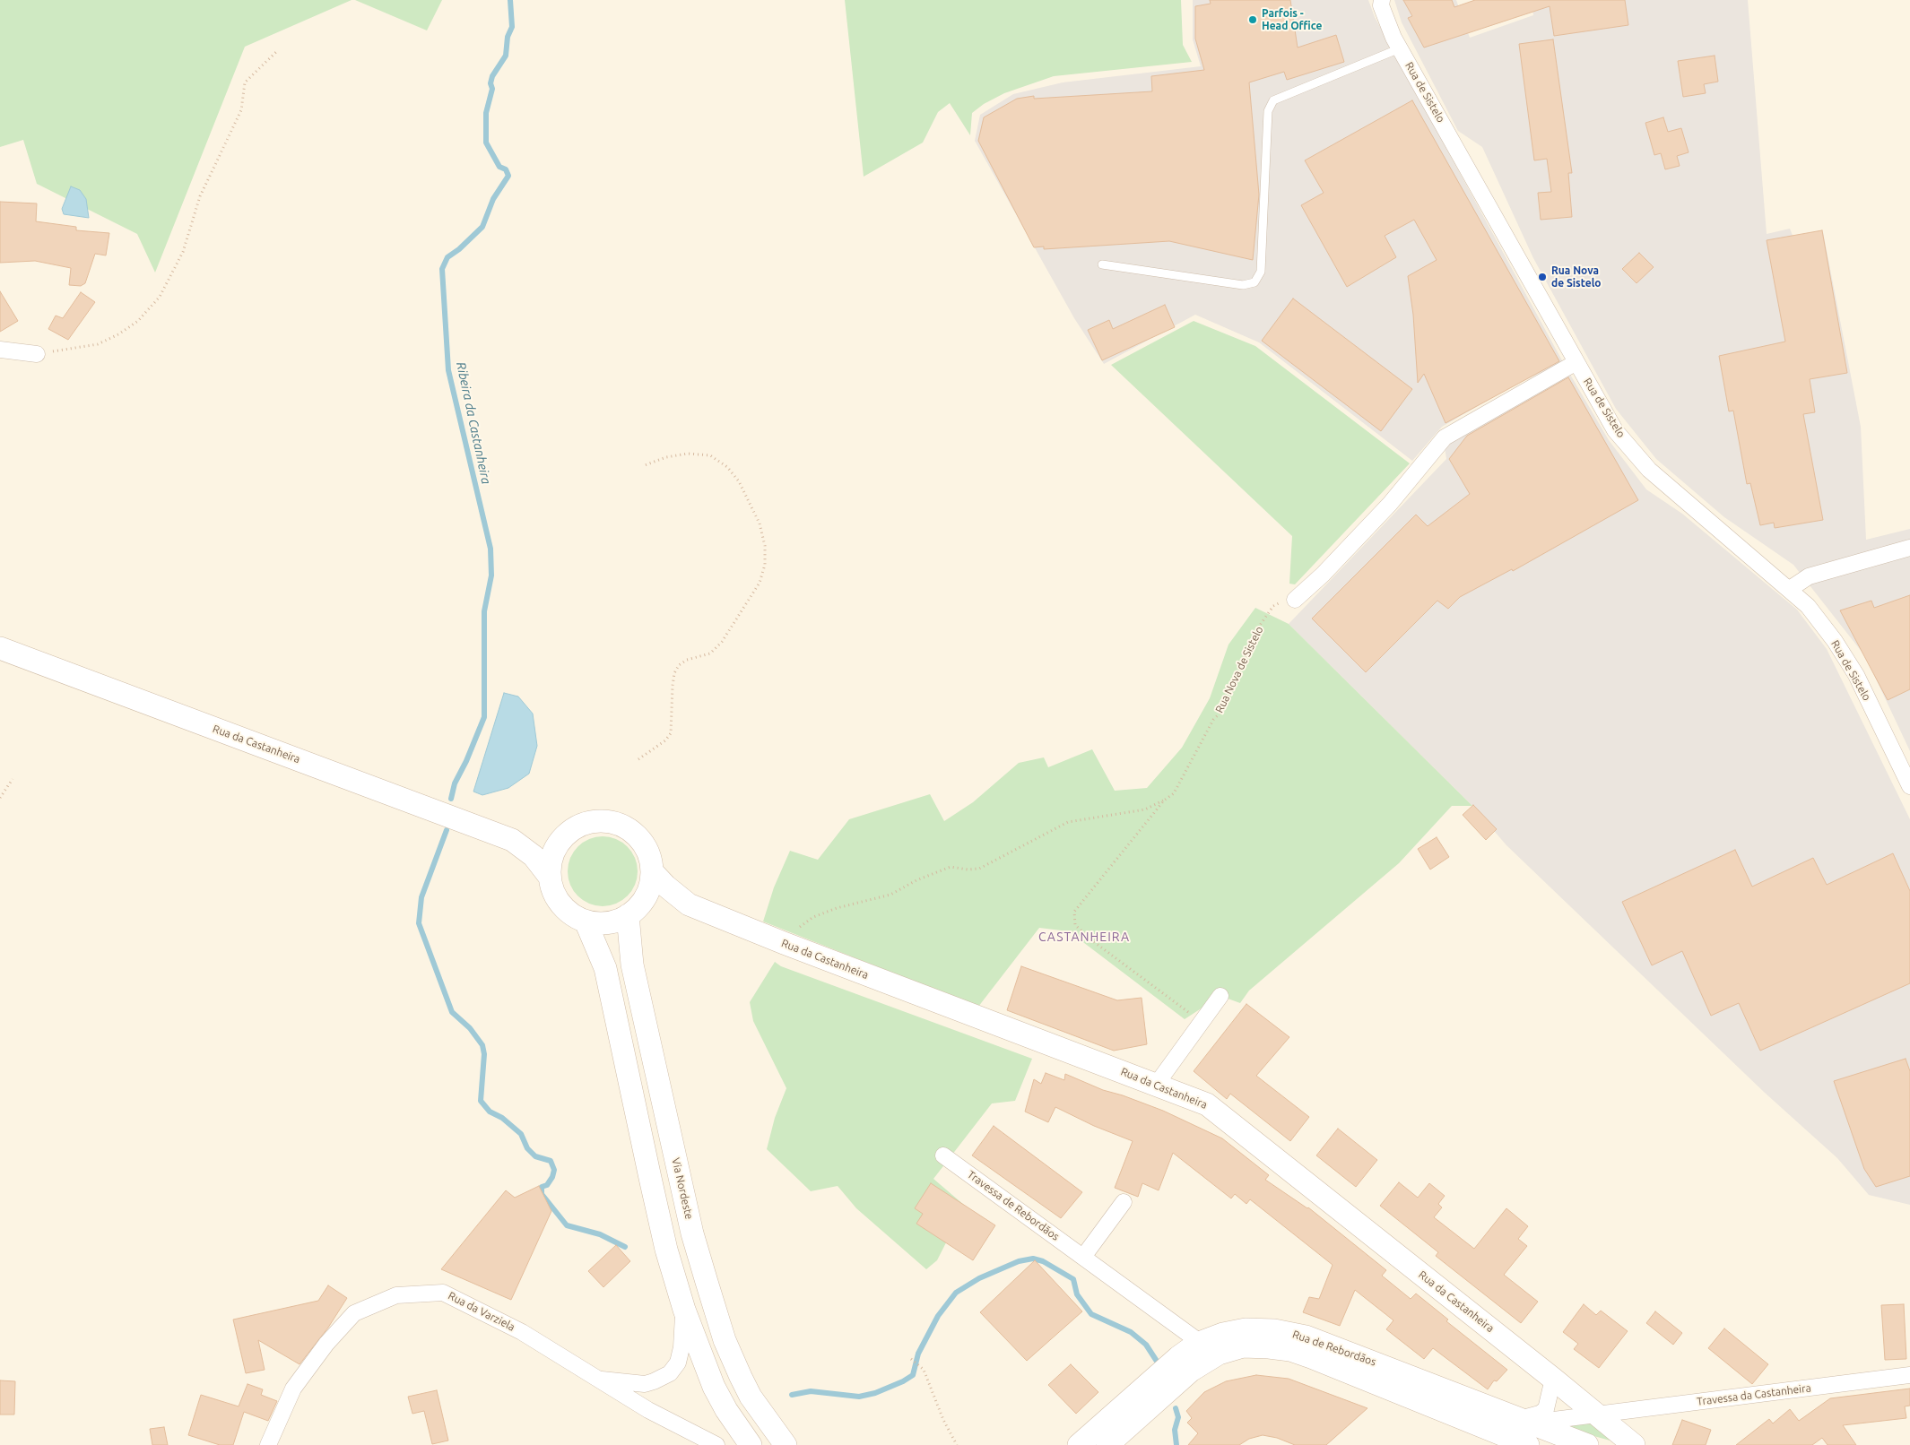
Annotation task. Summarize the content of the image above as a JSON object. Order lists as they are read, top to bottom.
{
  "streets": {
    "main road": ["Rua da Castanheira", "Via Nordeste", "Rua de Rebordãos"],
    "street": [
      "Rua de Sistelo",
      "Travessa de Rebordãos",
      "Rua da Varziela",
      "Travessa da Castanheira"
    ],
    "path": ["Rua Nova de Sistelo"]
  },
  "crossings": [
    ["Rua da Castanheira", "Via Nordeste"],
    ["Rua da Castanheira", "Travessa da Castanheira"],
    ["Travessa de Rebordãos", "Rua de Rebordãos"],
    ["Rua de Rebordãos", "Travessa da Castanheira"]
  ],
  "districts": ["CASTANHEIRA"],
  "water": ["Ribeira da Castanheira"],
  "places": ["Parfois - Head Office", "Rua Nova de Sistelo"]
}
